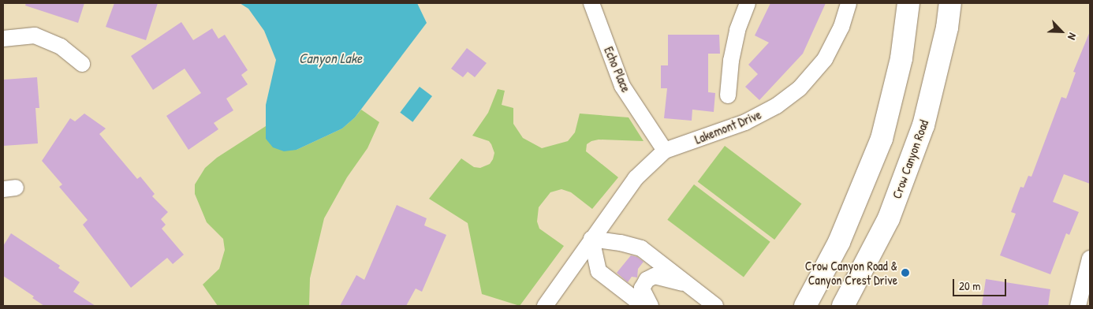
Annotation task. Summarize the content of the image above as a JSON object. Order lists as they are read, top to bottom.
{
  "streets": {
    "main road": ["Crow Canyon Road"],
    "street": ["Echo Place", "Lakemont Drive"]
  },
  "crossings": [
    ["Echo Place", "Lakemont Drive"]
  ],
  "water": ["Canyon Lake"],
  "places": ["Crow Canyon Road & Canyon Crest Drive"],
  "scale_bar": "20 m",
  "north": "bottom right"
}
